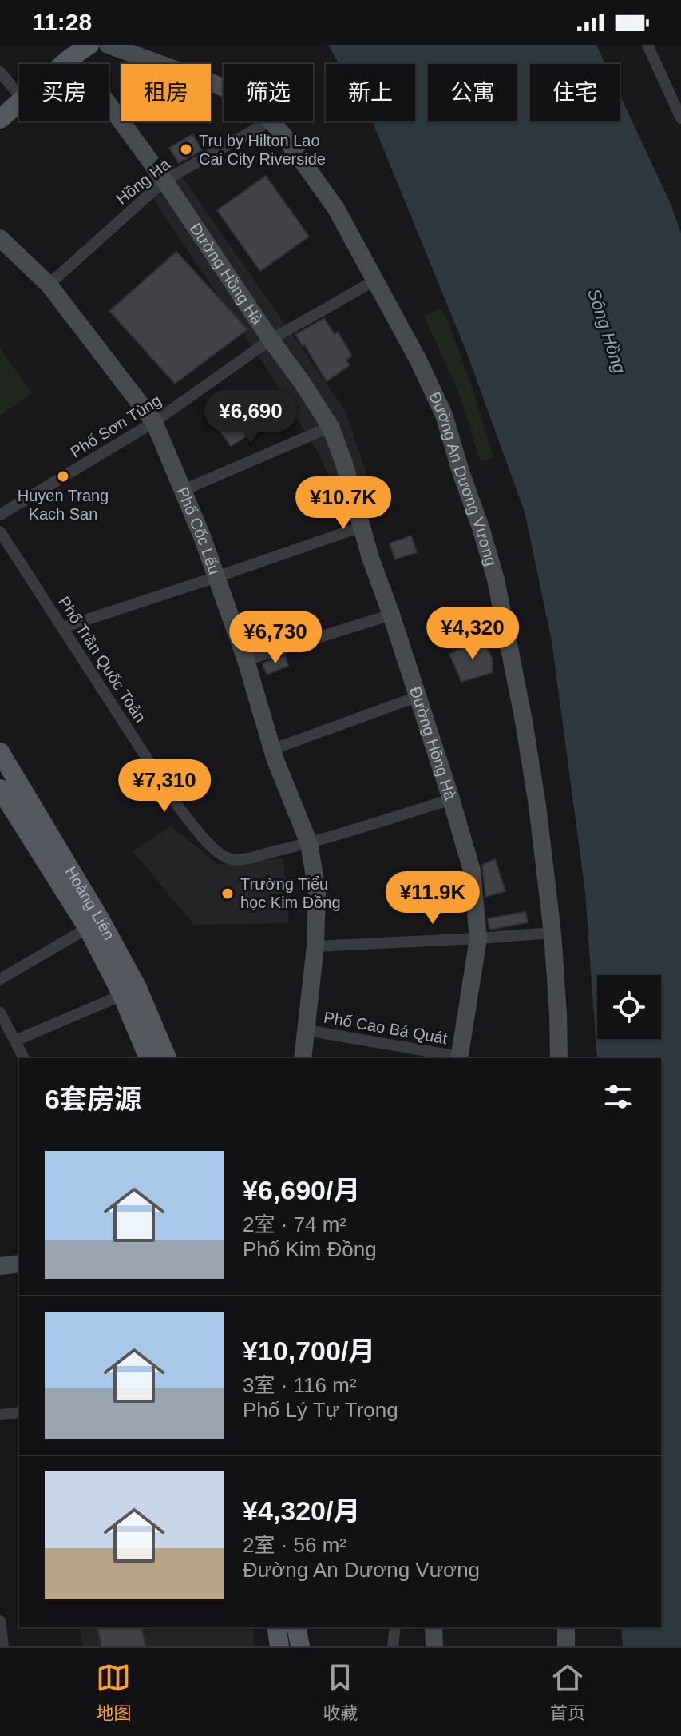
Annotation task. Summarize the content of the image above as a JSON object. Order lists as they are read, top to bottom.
{
  "streets": {
    "main road": ["Hoàng Liên"],
    "street": [
      "Hồng Hà",
      "Đường Hồng Hà",
      "Phố Sơn Tùng",
      "Đường An Dương Vương",
      "Phố Cốc Lếu",
      "Phố Trần Quốc Toản",
      "Phố Cao Bá Quát"
    ]
  },
  "crossings": [
    ["Hồng Hà", "Đường Hồng Hà"],
    ["Hồng Hà", "Phố Cốc Lếu"],
    ["Đường Hồng Hà", "Phố Sơn Tùng"],
    ["Đường Hồng Hà", "Phố Trần Quốc Toản"],
    ["Đường Hồng Hà", "Phố Cao Bá Quát"],
    ["Phố Sơn Tùng", "Đường An Dương Vương"],
    ["Phố Sơn Tùng", "Phố Cốc Lếu"],
    ["Phố Cốc Lếu", "Phố Trần Quốc Toản"],
    ["Phố Cốc Lếu", "Phố Cao Bá Quát"]
  ],
  "water": ["Sông Hồng"],
  "places": ["Tru by Hilton Lao Cai City Riverside", "Huyen Trang Kach San", "Trường Tiểu học Kim Đồng"],
  "page": {
    "status": "11:28",
    "chip": [
      "买房",
      "租房",
      "筛选",
      "新上",
      "公寓",
      "住宅"
    ],
    "price": [
      "¥6,690",
      "¥10.7K",
      "¥4,320",
      "¥6,730",
      "¥7,310",
      "¥11.9K"
    ],
    "heading": "6套房源",
    "list": [
      {
        "name": "¥6,690/月",
        "note": "2室 · 74 m² · Phố Kim Đồng"
      },
      {
        "name": "¥10,700/月",
        "note": "3室 · 116 m² · Phố Lý Tự Trọng"
      },
      {
        "name": "¥4,320/月",
        "note": "2室 · 56 m² · Đường An Dương Vương"
      }
    ],
    "tabs": ["地图", "收藏", "首页"]
  }
}
